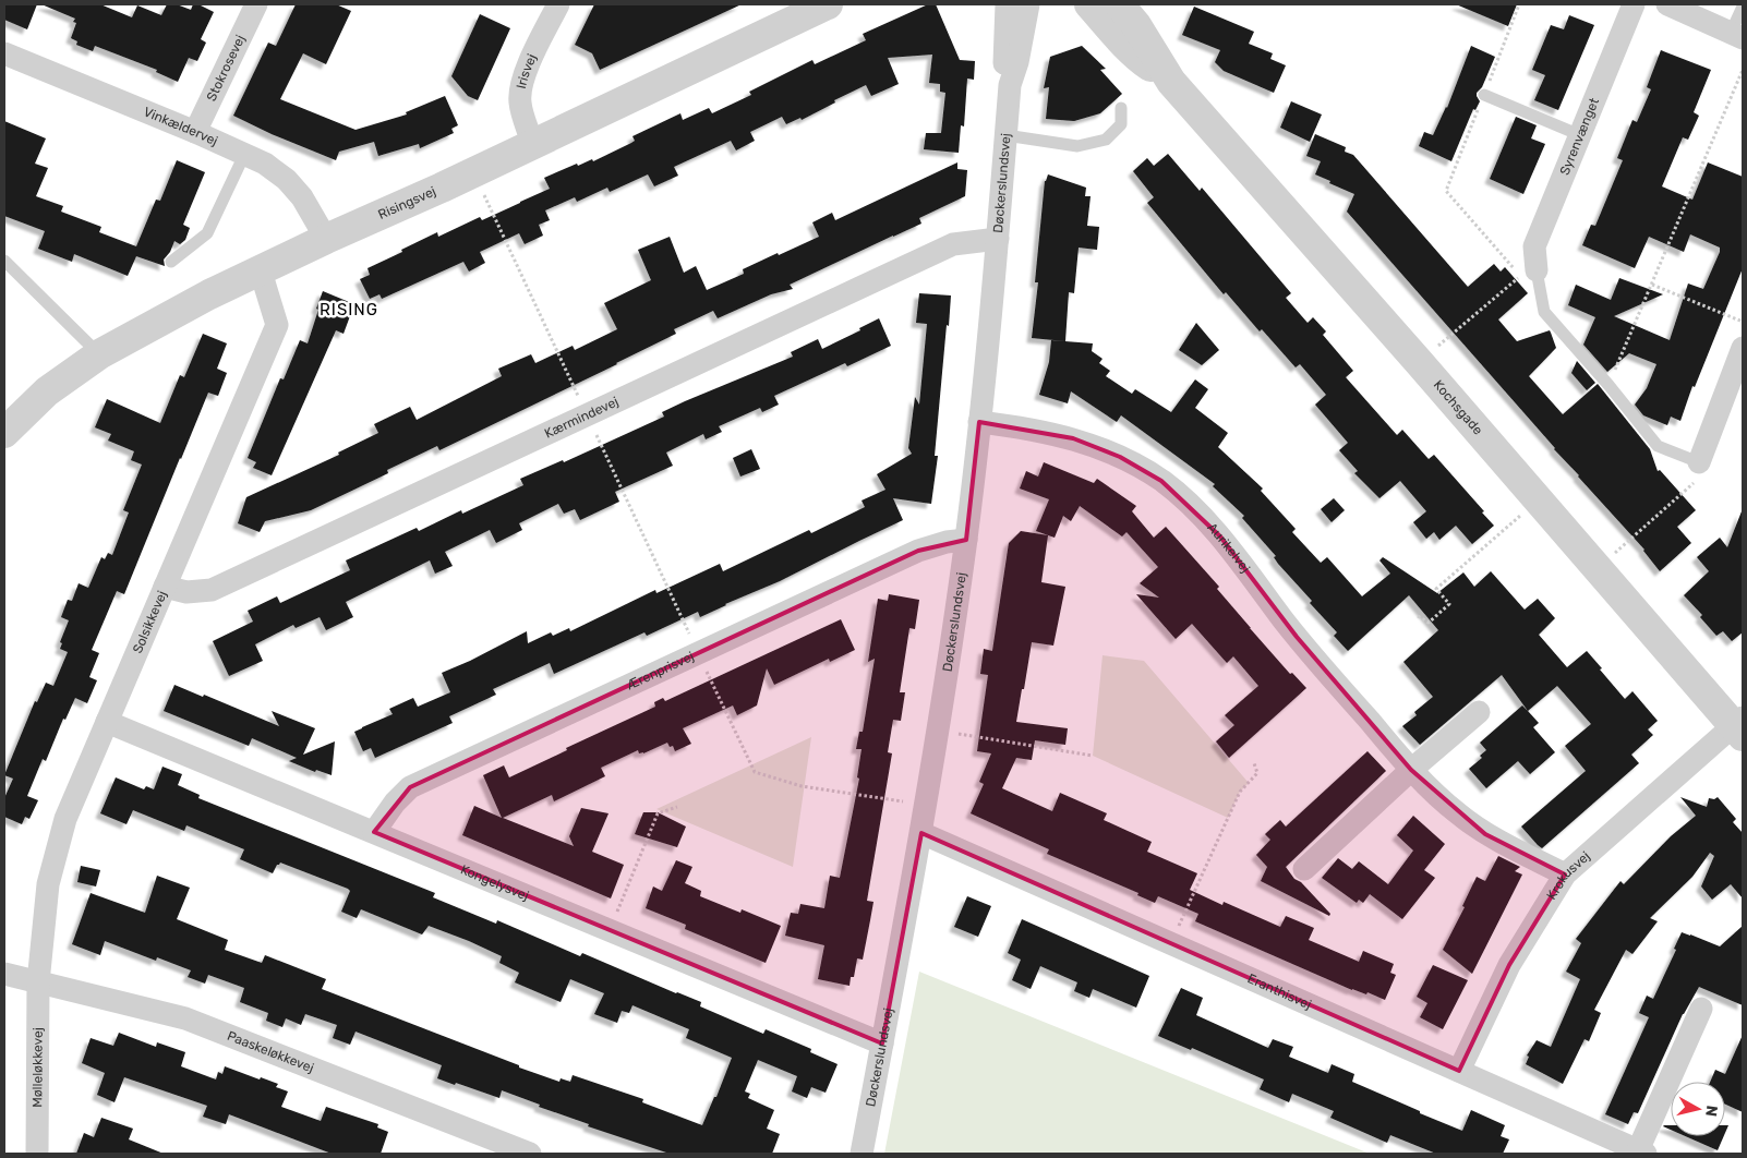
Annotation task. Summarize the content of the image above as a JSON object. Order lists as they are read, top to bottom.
{
  "streets": {
    "street": [
      "Stokrosevej",
      "Irisvej",
      "Vinkældervej",
      "Syrenvænget",
      "Døckerslundsvej",
      "Risingsvej",
      "Kochsgade",
      "Kærmindevej",
      "Aurikelvej",
      "Solsikkevej",
      "Ærenprisvej",
      "Krokusvej",
      "Kongelysvej",
      "Eranthisvej",
      "Paaskeløkkevej",
      "Mølleløkkevej"
    ]
  },
  "crossings": [
    ["Stokrosevej", "Vinkældervej"],
    ["Irisvej", "Risingsvej"],
    ["Vinkældervej", "Risingsvej"],
    ["Døckerslundsvej", "Kærmindevej"],
    ["Døckerslundsvej", "Aurikelvej"],
    ["Døckerslundsvej", "Ærenprisvej"],
    ["Døckerslundsvej", "Kongelysvej"],
    ["Døckerslundsvej", "Eranthisvej"],
    ["Risingsvej", "Solsikkevej"],
    ["Kochsgade", "Krokusvej"],
    ["Kærmindevej", "Solsikkevej"],
    ["Aurikelvej", "Krokusvej"],
    ["Solsikkevej", "Kongelysvej"],
    ["Solsikkevej", "Paaskeløkkevej"],
    ["Solsikkevej", "Mølleløkkevej"],
    ["Ærenprisvej", "Kongelysvej"],
    ["Krokusvej", "Eranthisvej"],
    ["Paaskeløkkevej", "Mølleløkkevej"]
  ],
  "districts": ["RISING"],
  "north": "right"
}
